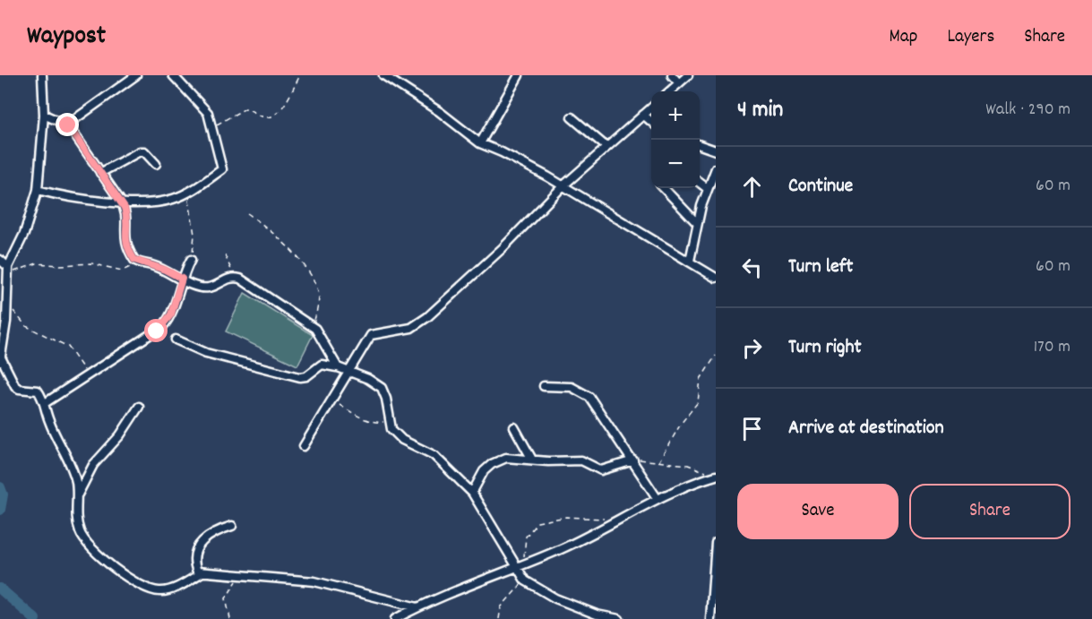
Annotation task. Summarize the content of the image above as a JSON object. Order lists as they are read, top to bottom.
{
  "page": {
    "header": "Waypost",
    "nav": ["Map", "Layers", "Share"],
    "heading": ["4 min", "Walk · 290 m"],
    "map_buttons": ["+", "−"],
    "list": [
      ["Continue", "60 m"],
      ["Turn left", "60 m"],
      ["Turn right", "170 m"],
      "Arrive at destination"
    ],
    "buttons": ["Save", "Share"]
  }
}
